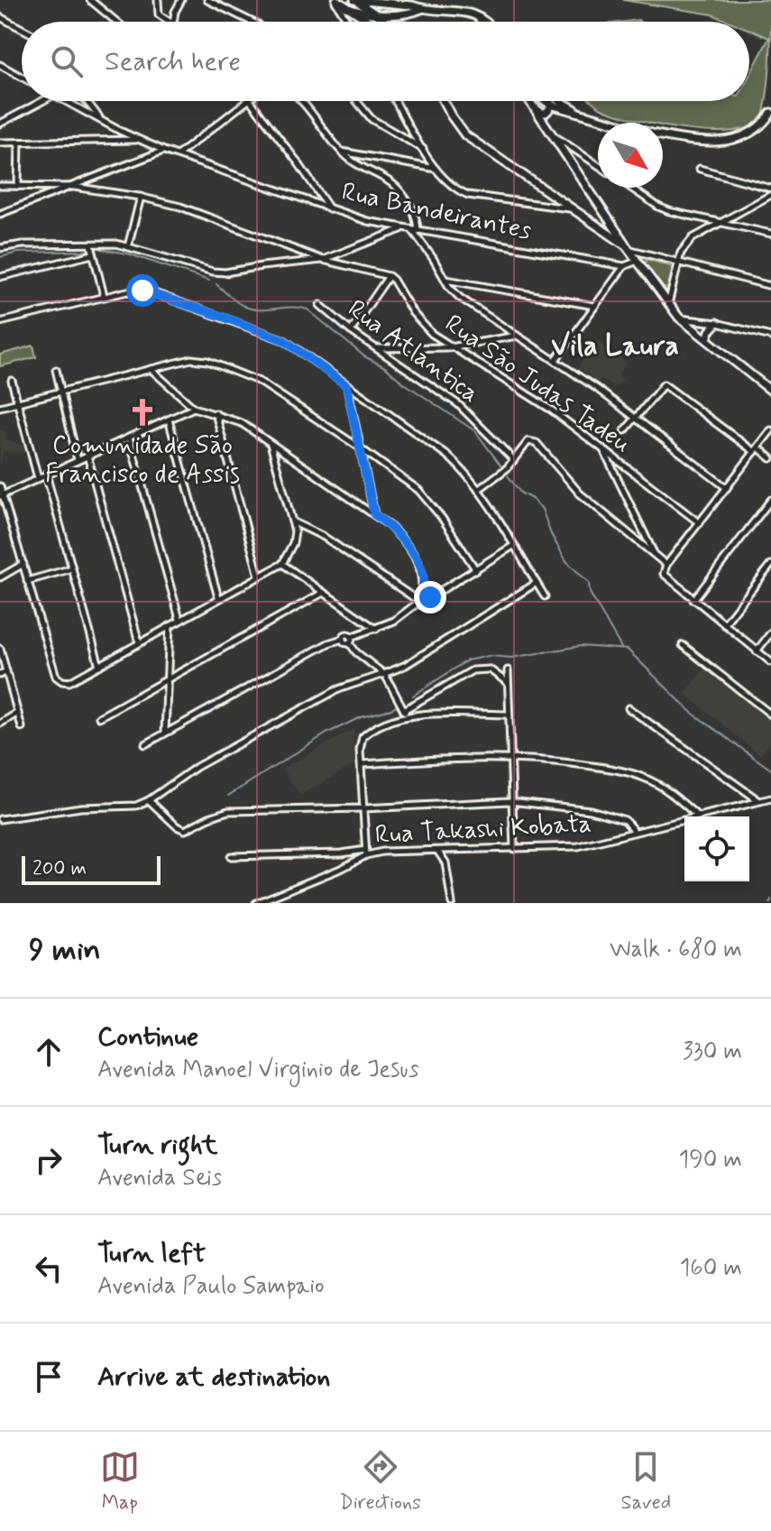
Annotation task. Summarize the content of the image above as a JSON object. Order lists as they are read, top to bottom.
{
  "streets": {
    "street": [
      "Rua Bandeirantes",
      "Rua Atlantica",
      "Rua São Judas Tadeu",
      "Rua Takashi Kobata"
    ]
  },
  "districts": ["Vila Laura"],
  "places": {
    "church": ["Comunidade São Francisco de Assis"]
  },
  "scale_bar": "200 m",
  "north": "bottom right",
  "page": {
    "search": "Search here",
    "scale": "200 m",
    "heading": ["9 min", "Walk · 680 m"],
    "list": [
      ["Continue", "Avenida Manoel Virginio de Jesus", "330 m"],
      ["Turn right", "Avenida Seis", "190 m"],
      ["Turn left", "Avenida Paulo Sampaio", "160 m"],
      "Arrive at destination"
    ],
    "nav": ["Map", "Directions", "Saved"]
  }
}
